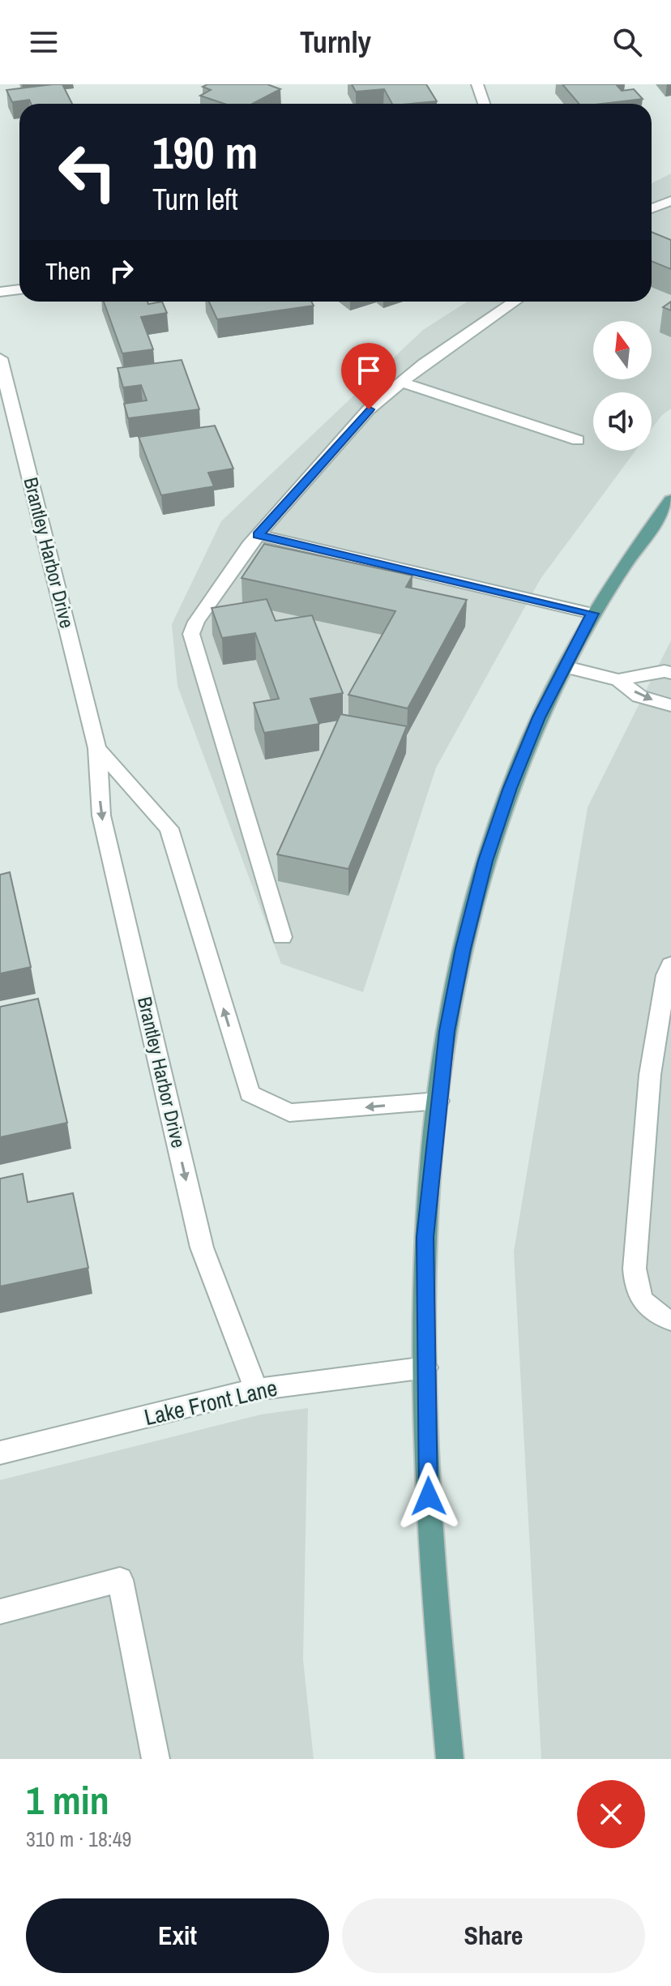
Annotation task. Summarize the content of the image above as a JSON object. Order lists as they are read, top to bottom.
{
  "streets": {
    "street": ["Brantley Harbor Drive", "Lake Front Lane"]
  },
  "crossings": [
    ["Brantley Harbor Drive", "Lake Front Lane"]
  ],
  "north": "top",
  "page": {
    "header": "Turnly",
    "turn": ["190 m", "Turn left"],
    "then": "Then",
    "heading": ["1 min", "310 m · 18:49"],
    "buttons": ["Exit", "Share"]
  }
}
